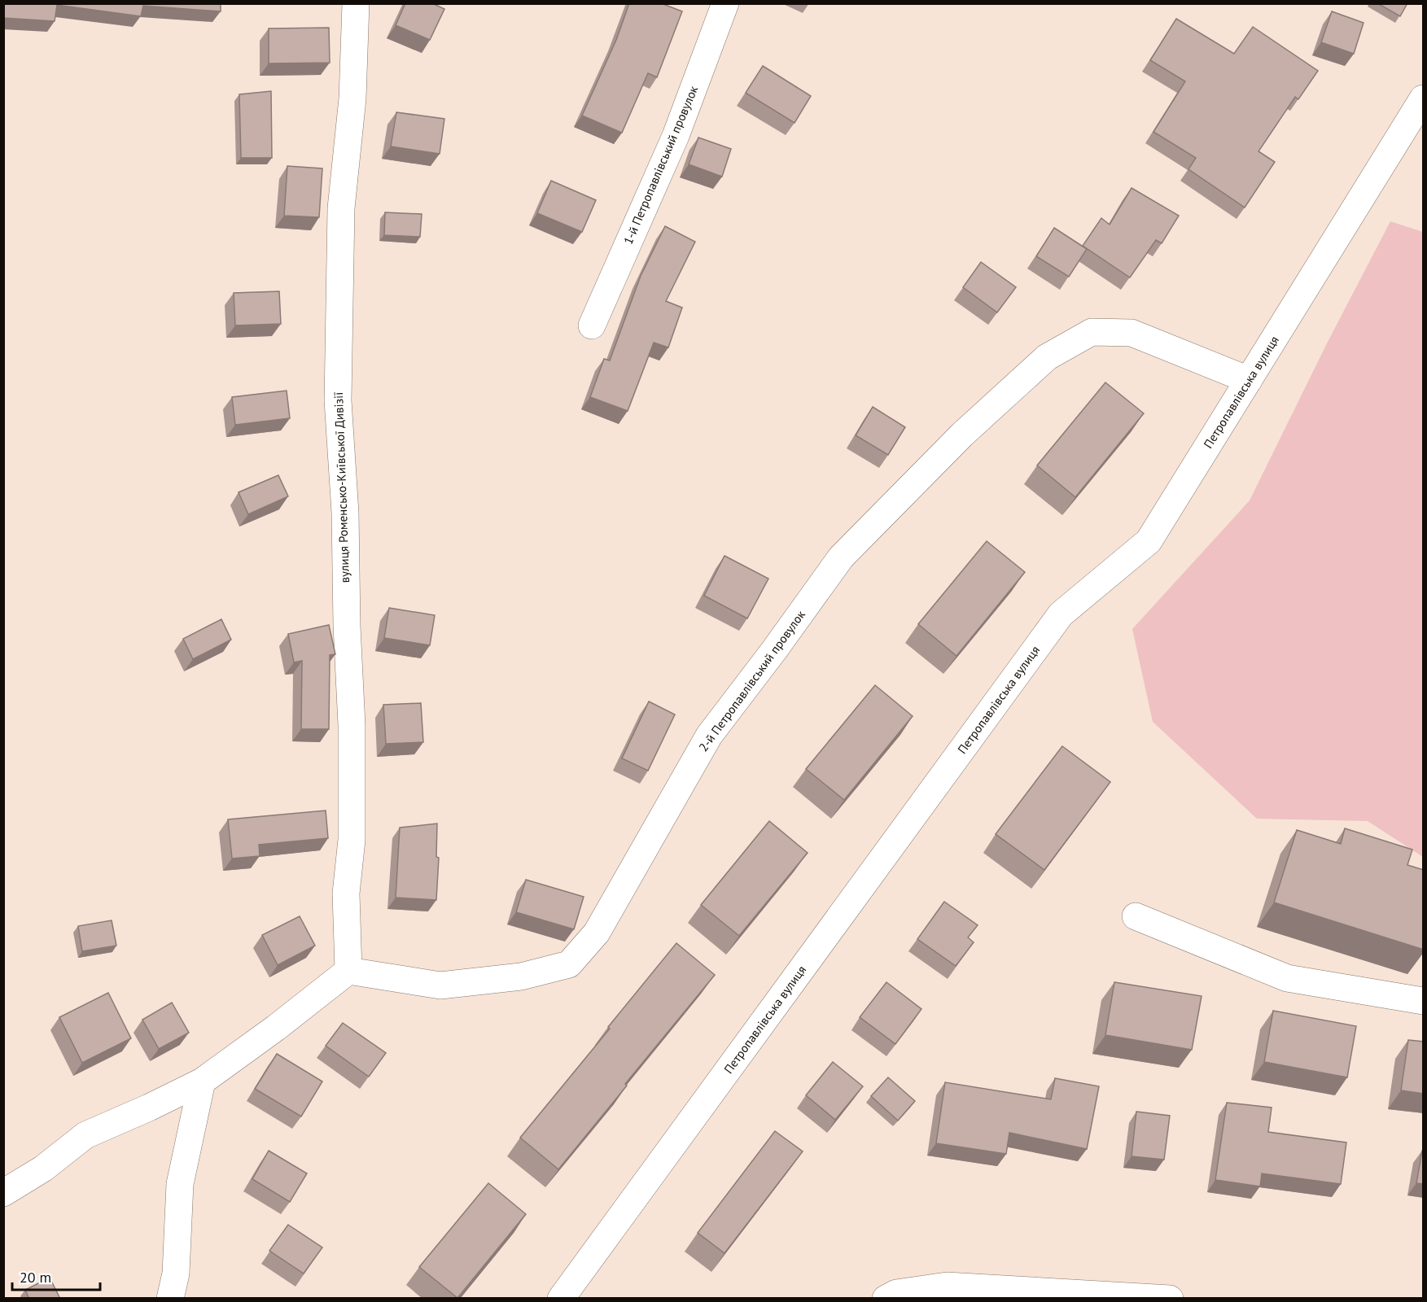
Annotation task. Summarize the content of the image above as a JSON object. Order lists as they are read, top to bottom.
{
  "streets": {
    "street": [
      "1-й Петропавлівський провулок",
      "Петропавлівська вулиця",
      "вулиця Роменсько-Київської Дивізії",
      "2-й Петропавлівський провулок"
    ]
  },
  "crossings": [
    ["Петропавлівська вулиця", "2-й Петропавлівський провулок"],
    ["вулиця Роменсько-Київської Дивізії", "2-й Петропавлівський провулок"]
  ],
  "scale_bar": "20 m"
}
